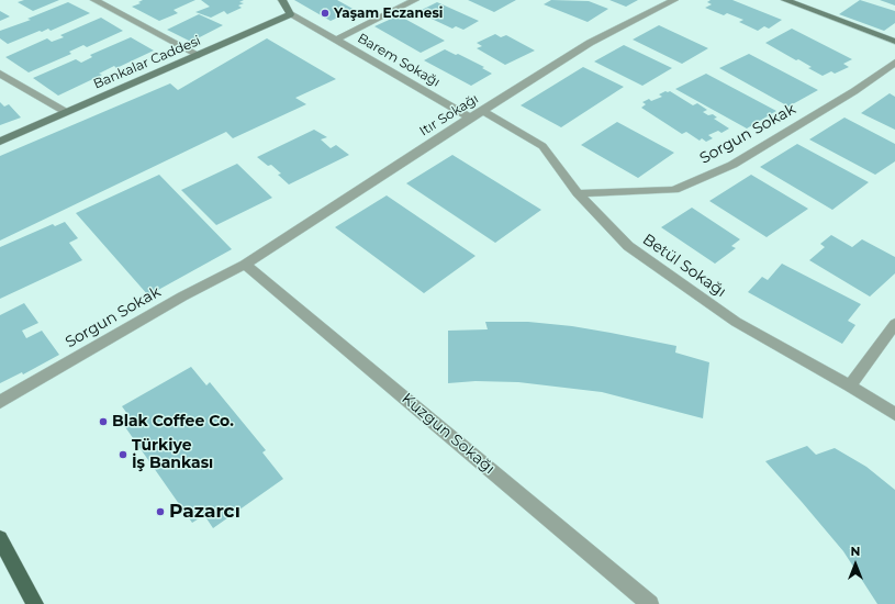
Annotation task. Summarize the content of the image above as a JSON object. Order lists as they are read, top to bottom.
{
  "streets": {
    "street": [
      "Barem Sokağı",
      "Bankalar Caddesi",
      "Itır Sokağı",
      "Sorgun Sokak",
      "Betül Sokağı",
      "Kuzgun Sokağı"
    ]
  },
  "crossings": [
    ["Barem Sokağı", "Bankalar Caddesi"],
    ["Barem Sokağı", "Itır Sokağı"],
    ["Itır Sokağı", "Sorgun Sokak"],
    ["Itır Sokağı", "Betül Sokağı"],
    ["Itır Sokağı", "Kuzgun Sokağı"],
    ["Sorgun Sokak", "Betül Sokağı"],
    ["Sorgun Sokak", "Kuzgun Sokağı"]
  ],
  "places": [
    "Yaşam Eczanesi",
    "Blak Coffee Co.",
    "Türkiye İş Bankası",
    "Pazarcı"
  ],
  "north": "top"
}
